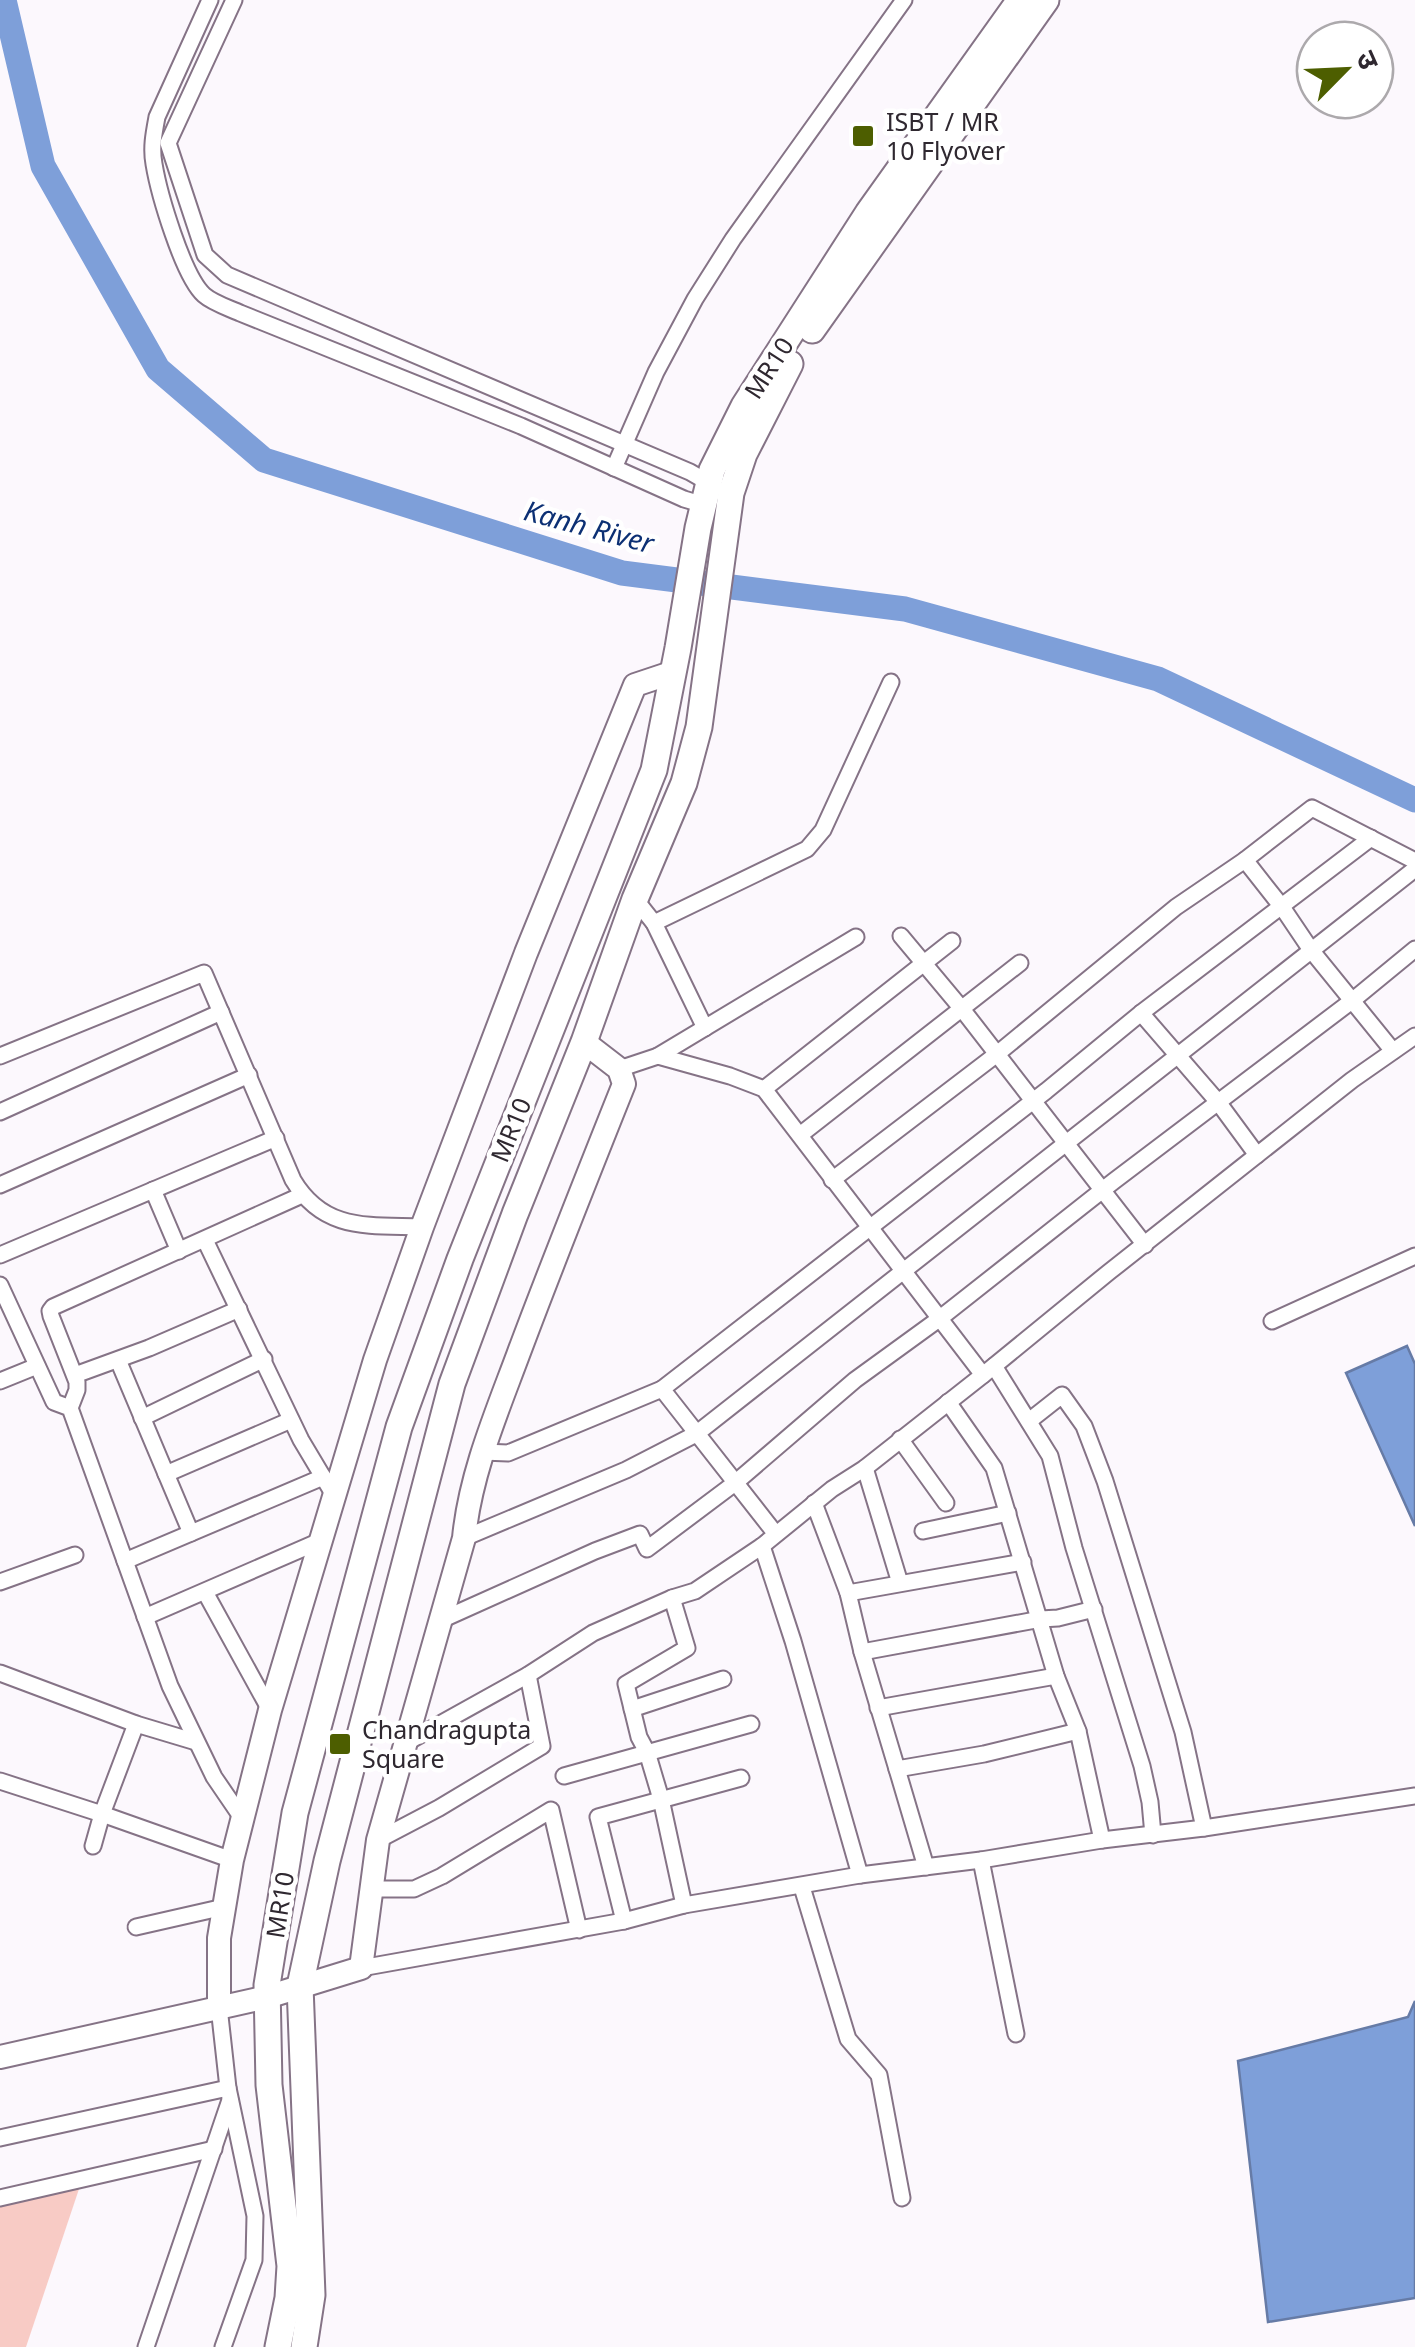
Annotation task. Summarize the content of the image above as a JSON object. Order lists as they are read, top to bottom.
{
  "streets": {
    "main road": ["MR10"]
  },
  "water": ["Kanh River"],
  "places": {
    "transit": ["ISBT / MR 10 Flyover", "Chandragupta Square"]
  },
  "north": "top right"
}
